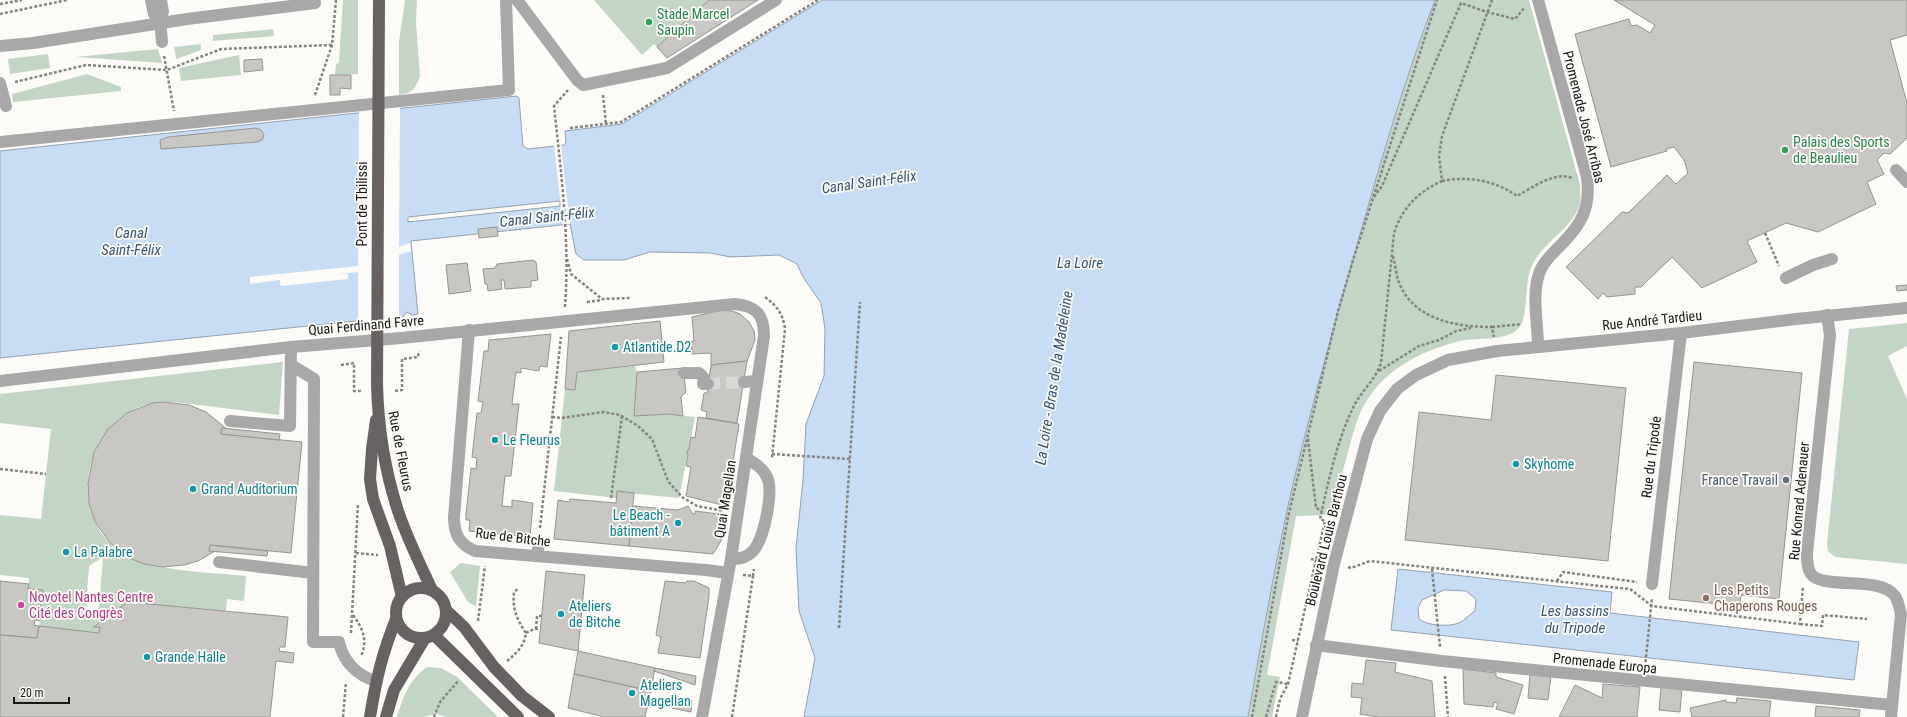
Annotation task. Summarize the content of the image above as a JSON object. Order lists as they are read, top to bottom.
{
  "streets": {
    "main road": ["Pont de Tbilissi", "Rue de Fleurus"],
    "street": [
      "Promenade José Arribas",
      "Rue André Tardieu",
      "Quai Ferdinand Favre",
      "Rue du Tripode",
      "Quai Magellan",
      "Rue Konrad Adenauer",
      "Rue de Bitche",
      "Boulevard Louis Barthou",
      "Promenade Europa"
    ]
  },
  "crossings": [
    ["Promenade José Arribas", "Rue André Tardieu"],
    ["Pont de Tbilissi", "Rue de Fleurus"],
    ["Rue André Tardieu", "Rue du Tripode"],
    ["Rue André Tardieu", "Rue Konrad Adenauer"],
    ["Rue André Tardieu", "Boulevard Louis Barthou"],
    ["Quai Ferdinand Favre", "Quai Magellan"],
    ["Quai Ferdinand Favre", "Rue de Bitche"],
    ["Quai Magellan", "Rue de Bitche"],
    ["Rue Konrad Adenauer", "Promenade Europa"],
    ["Boulevard Louis Barthou", "Promenade Europa"]
  ],
  "water": [
    "Canal Saint-Félix",
    "La Loire",
    "La Loire - Bras de la Madeleine",
    "Les bassins du Tripode"
  ],
  "places": [
    "Stade Marcel Saupin",
    "Palais des Sports de Beaulieu",
    "Atlantide.D2",
    "Le Fleurus",
    "Skyhome",
    "France Travail",
    "Grand Auditorium",
    "Le Beach - bâtiment A",
    "La Palabre",
    "Les Petits Chaperons Rouges",
    "Novotel Nantes Centre Cité des Congrès",
    "Ateliers de Bitche",
    "Grande Halle",
    "Ateliers Magellan"
  ],
  "scale_bar": "20 m"
}
